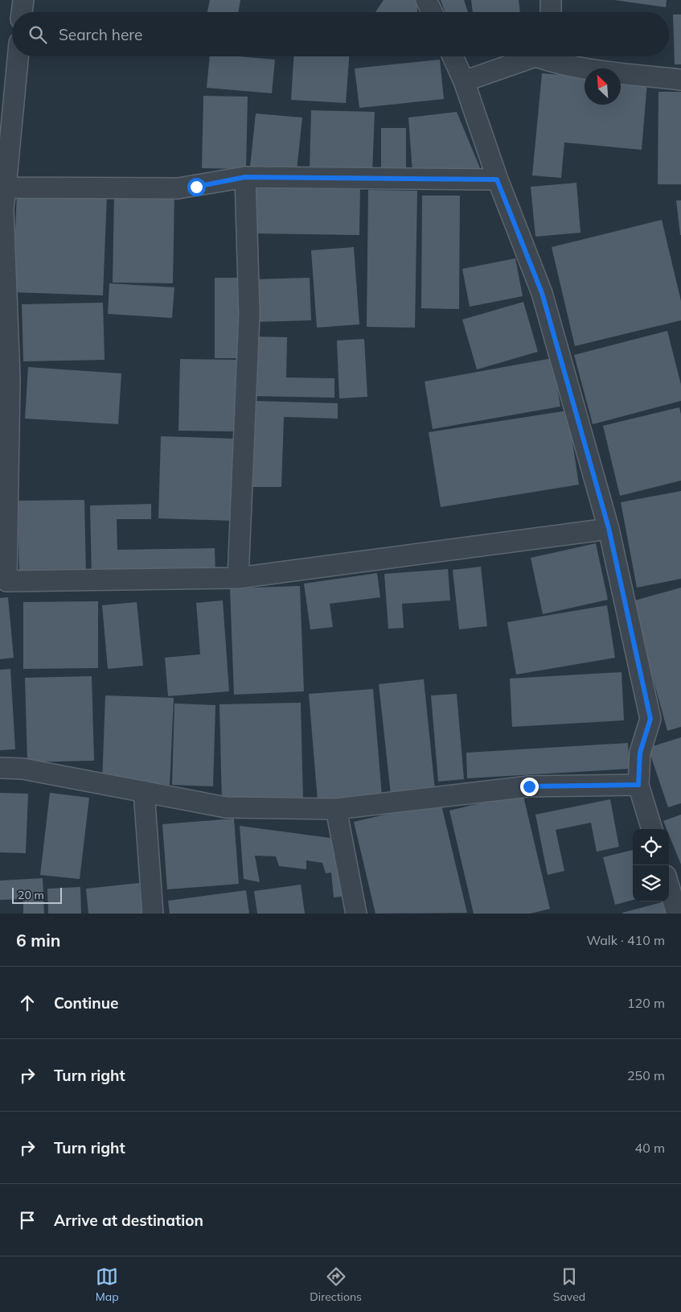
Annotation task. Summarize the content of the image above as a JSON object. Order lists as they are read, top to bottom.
{
  "scale_bar": "20 m",
  "north": "top left",
  "page": {
    "search": "Search here",
    "scale": "20 m",
    "heading": ["6 min", "Walk · 410 m"],
    "list": [
      ["Continue", "120 m"],
      ["Turn right", "250 m"],
      ["Turn right", "40 m"],
      "Arrive at destination"
    ],
    "nav": ["Map", "Directions", "Saved"]
  }
}
